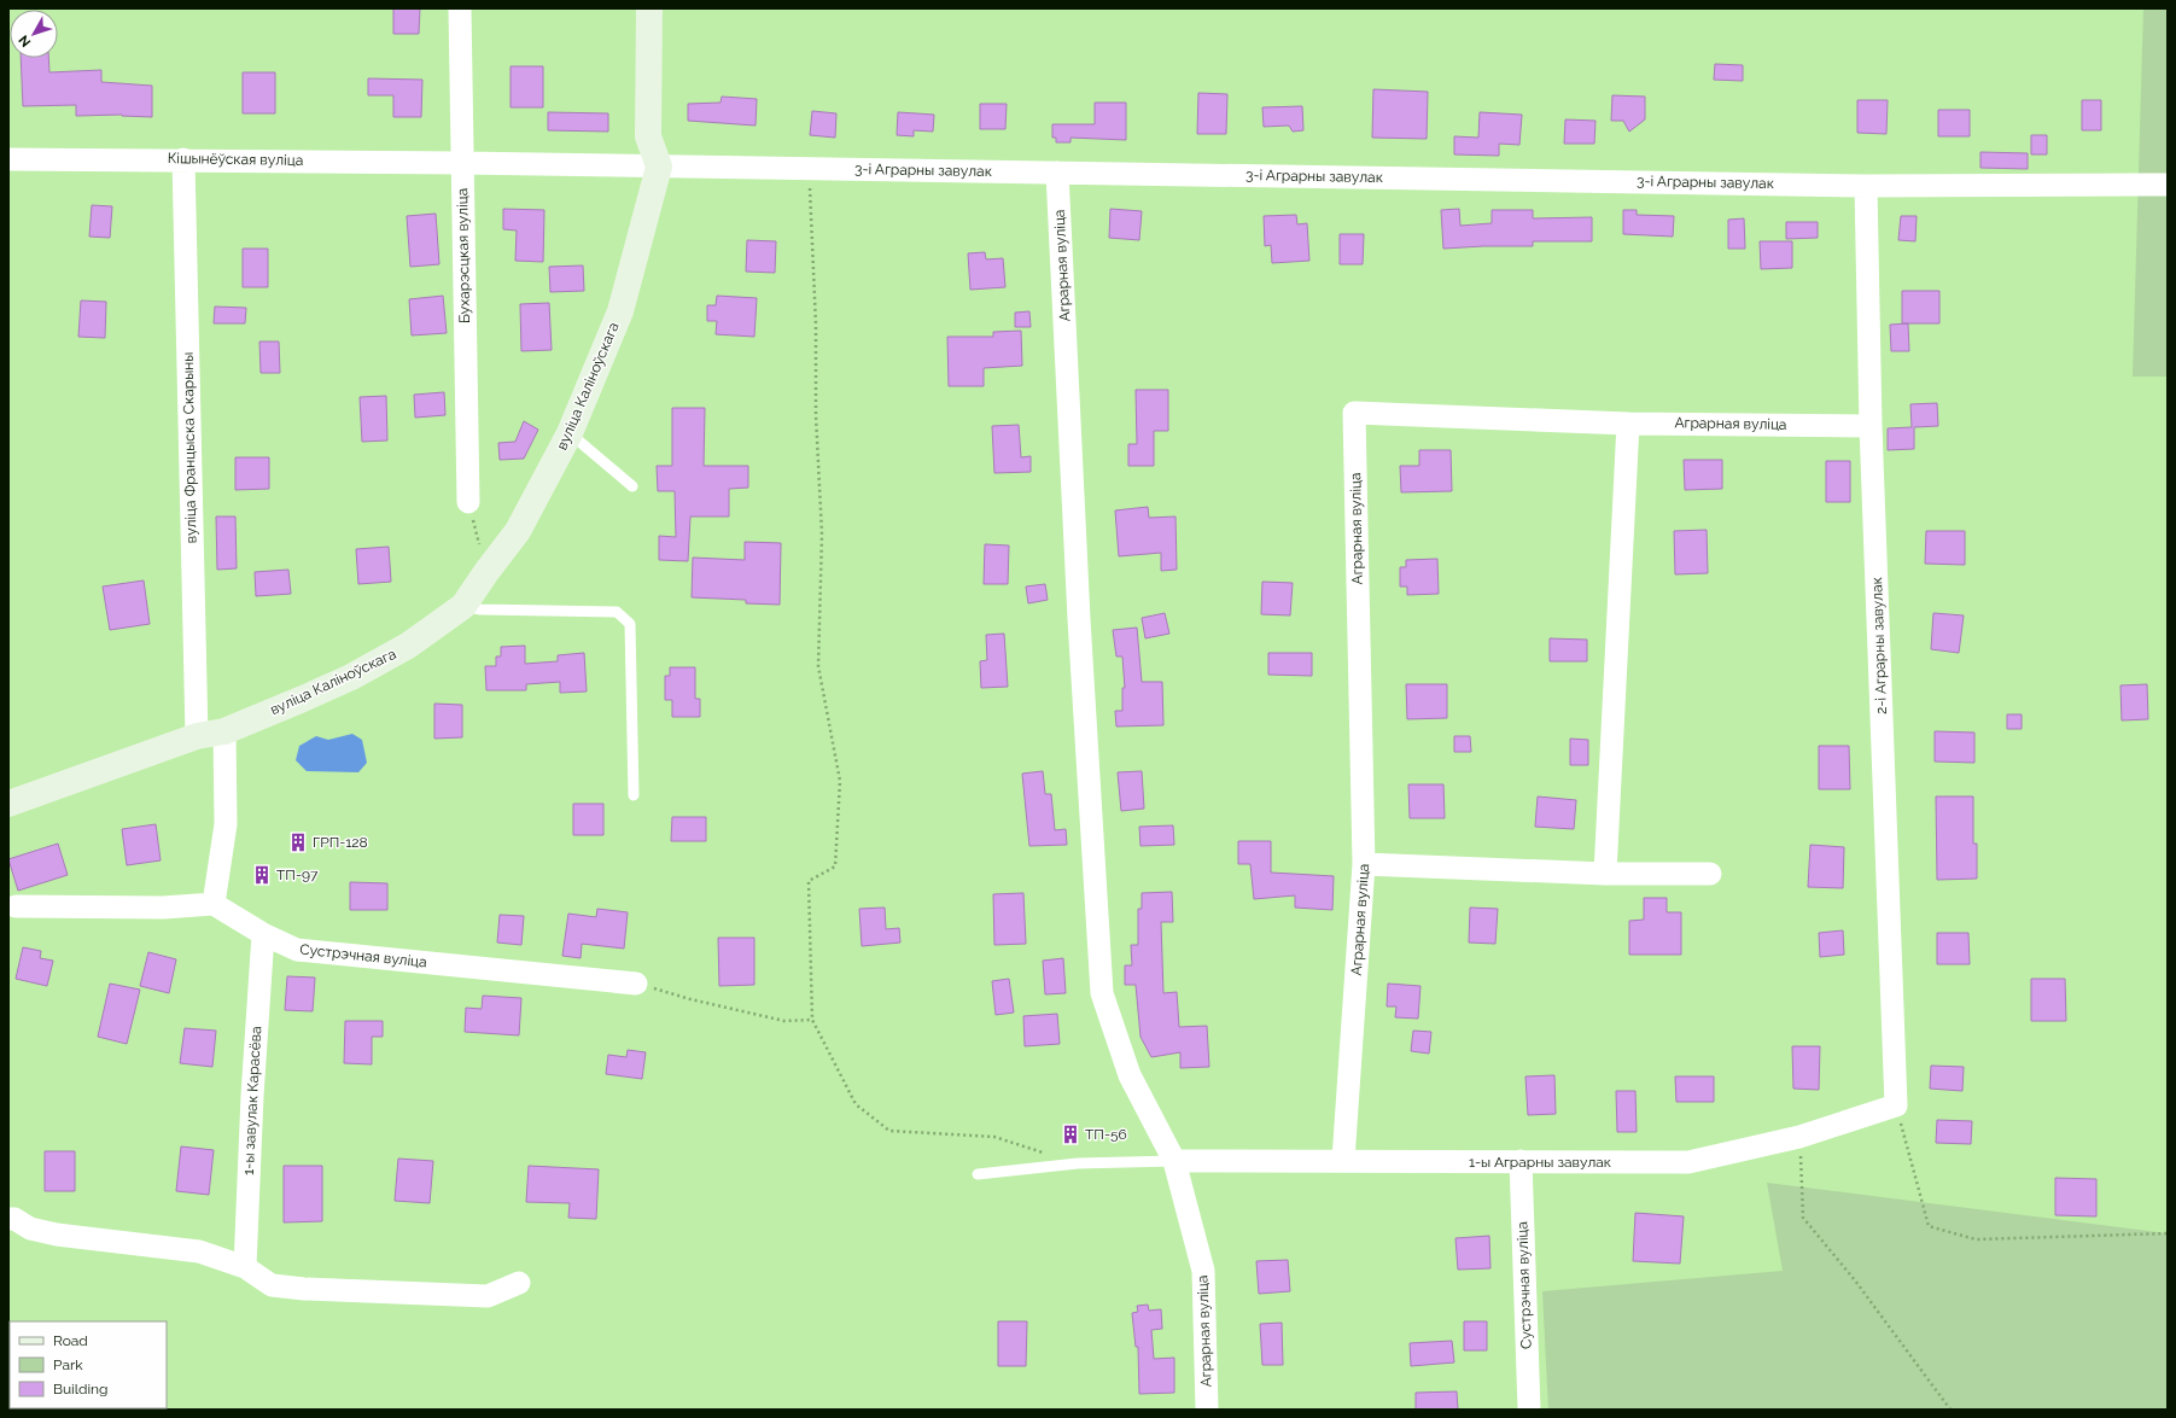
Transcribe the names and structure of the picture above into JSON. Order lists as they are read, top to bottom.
{
  "streets": {
    "main road": ["вуліца Каліноўскага"],
    "street": [
      "Кішынёўская вуліца",
      "3-і Аграрны завулак",
      "Бухарэсцкая вуліца",
      "Аграрная вуліца",
      "вуліца Францыска Скарыны",
      "2-і Аграрны завулак",
      "Сустрэчная вуліца",
      "1-ы завулак Карасёва",
      "1-ы Аграрны завулак"
    ]
  },
  "crossings": [
    ["Кішынёўская вуліца", "3-і Аграрны завулак"],
    ["Кішынёўская вуліца", "Бухарэсцкая вуліца"],
    ["Кішынёўская вуліца", "вуліца Францыска Скарыны"],
    ["3-і Аграрны завулак", "Бухарэсцкая вуліца"],
    ["3-і Аграрны завулак", "Аграрная вуліца"],
    ["3-і Аграрны завулак", "вуліца Каліноўскага"],
    ["3-і Аграрны завулак", "2-і Аграрны завулак"],
    ["Аграрная вуліца", "2-і Аграрны завулак"],
    ["Аграрная вуліца", "1-ы Аграрны завулак"],
    ["вуліца Каліноўскага", "вуліца Францыска Скарыны"],
    ["2-і Аграрны завулак", "1-ы Аграрны завулак"],
    ["Сустрэчная вуліца", "1-ы завулак Карасёва"],
    ["Сустрэчная вуліца", "1-ы Аграрны завулак"]
  ],
  "places": {
    "building": ["ГРП-128", "ТП-97", "ТП-56"]
  },
  "legend": ["Road", "Park", "Building"],
  "north": "bottom left"
}
